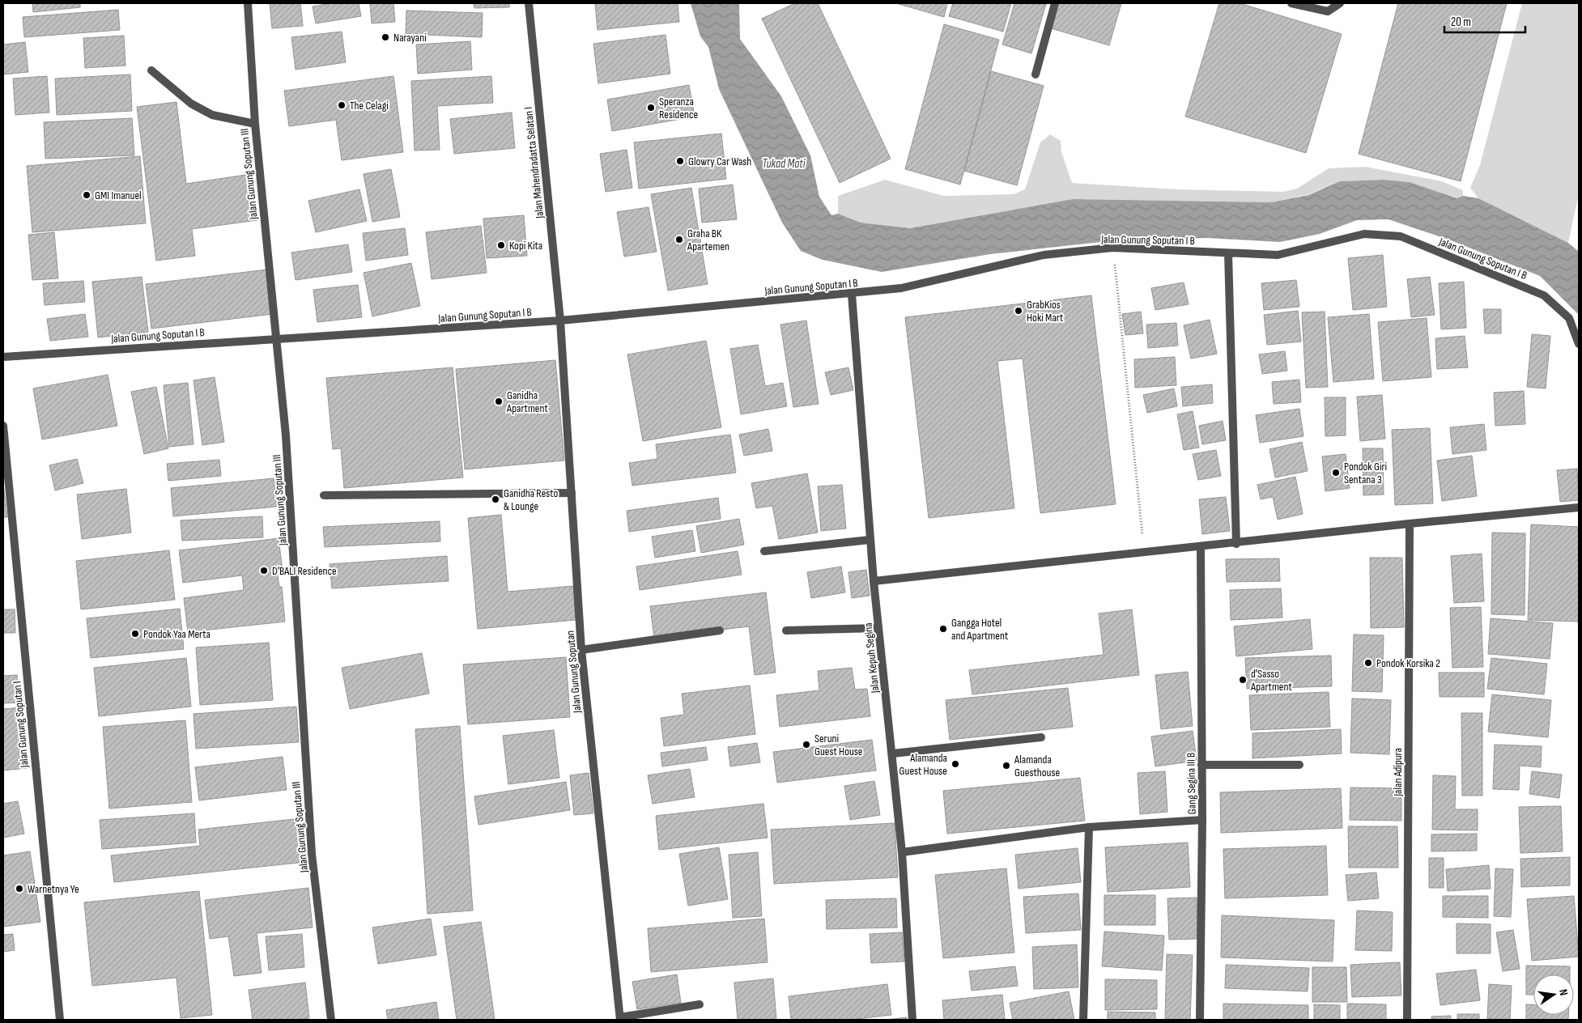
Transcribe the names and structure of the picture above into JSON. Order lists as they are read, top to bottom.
{
  "streets": {
    "street": [
      "Jalan Mahendradatta Selatan I",
      "Jalan Gunung Soputan III",
      "Jalan Gunung Soputan I B",
      "Jalan Kepuh Segina",
      "Jalan Gunung Soputan",
      "Jalan Gunung Soputan I",
      "Jalan Adipura",
      "Gang Segina III B"
    ]
  },
  "crossings": [
    ["Jalan Mahendradatta Selatan I", "Jalan Gunung Soputan I B"],
    ["Jalan Mahendradatta Selatan I", "Jalan Gunung Soputan"],
    ["Jalan Gunung Soputan III", "Jalan Gunung Soputan I B"],
    ["Jalan Gunung Soputan I B", "Jalan Kepuh Segina"],
    ["Jalan Gunung Soputan I B", "Jalan Gunung Soputan"]
  ],
  "water": ["Tukad Mati"],
  "places": [
    "Narayani",
    "The Celagi",
    "Speranza Residence",
    "Glowry Car Wash",
    "GMI Imanuel",
    "Graha BK Apartemen",
    "Kopi Kita",
    "GrabKios Hoki Mart",
    "Ganidha Apartment",
    "Pondok Giri Sentana 3",
    "Ganidha Resto & Lounge",
    "D'BALI Residence",
    "Gangga Hotel and Apartment",
    "Pondok Yaa Merta",
    "Pondok Korsika 2",
    "d'Sasso Apartment",
    "Seruni Guest House",
    "Alamanda Guest House",
    "Alamanda Guesthouse",
    "Warnetnya Ye"
  ],
  "scale_bar": "20 m",
  "north": "right"
}
